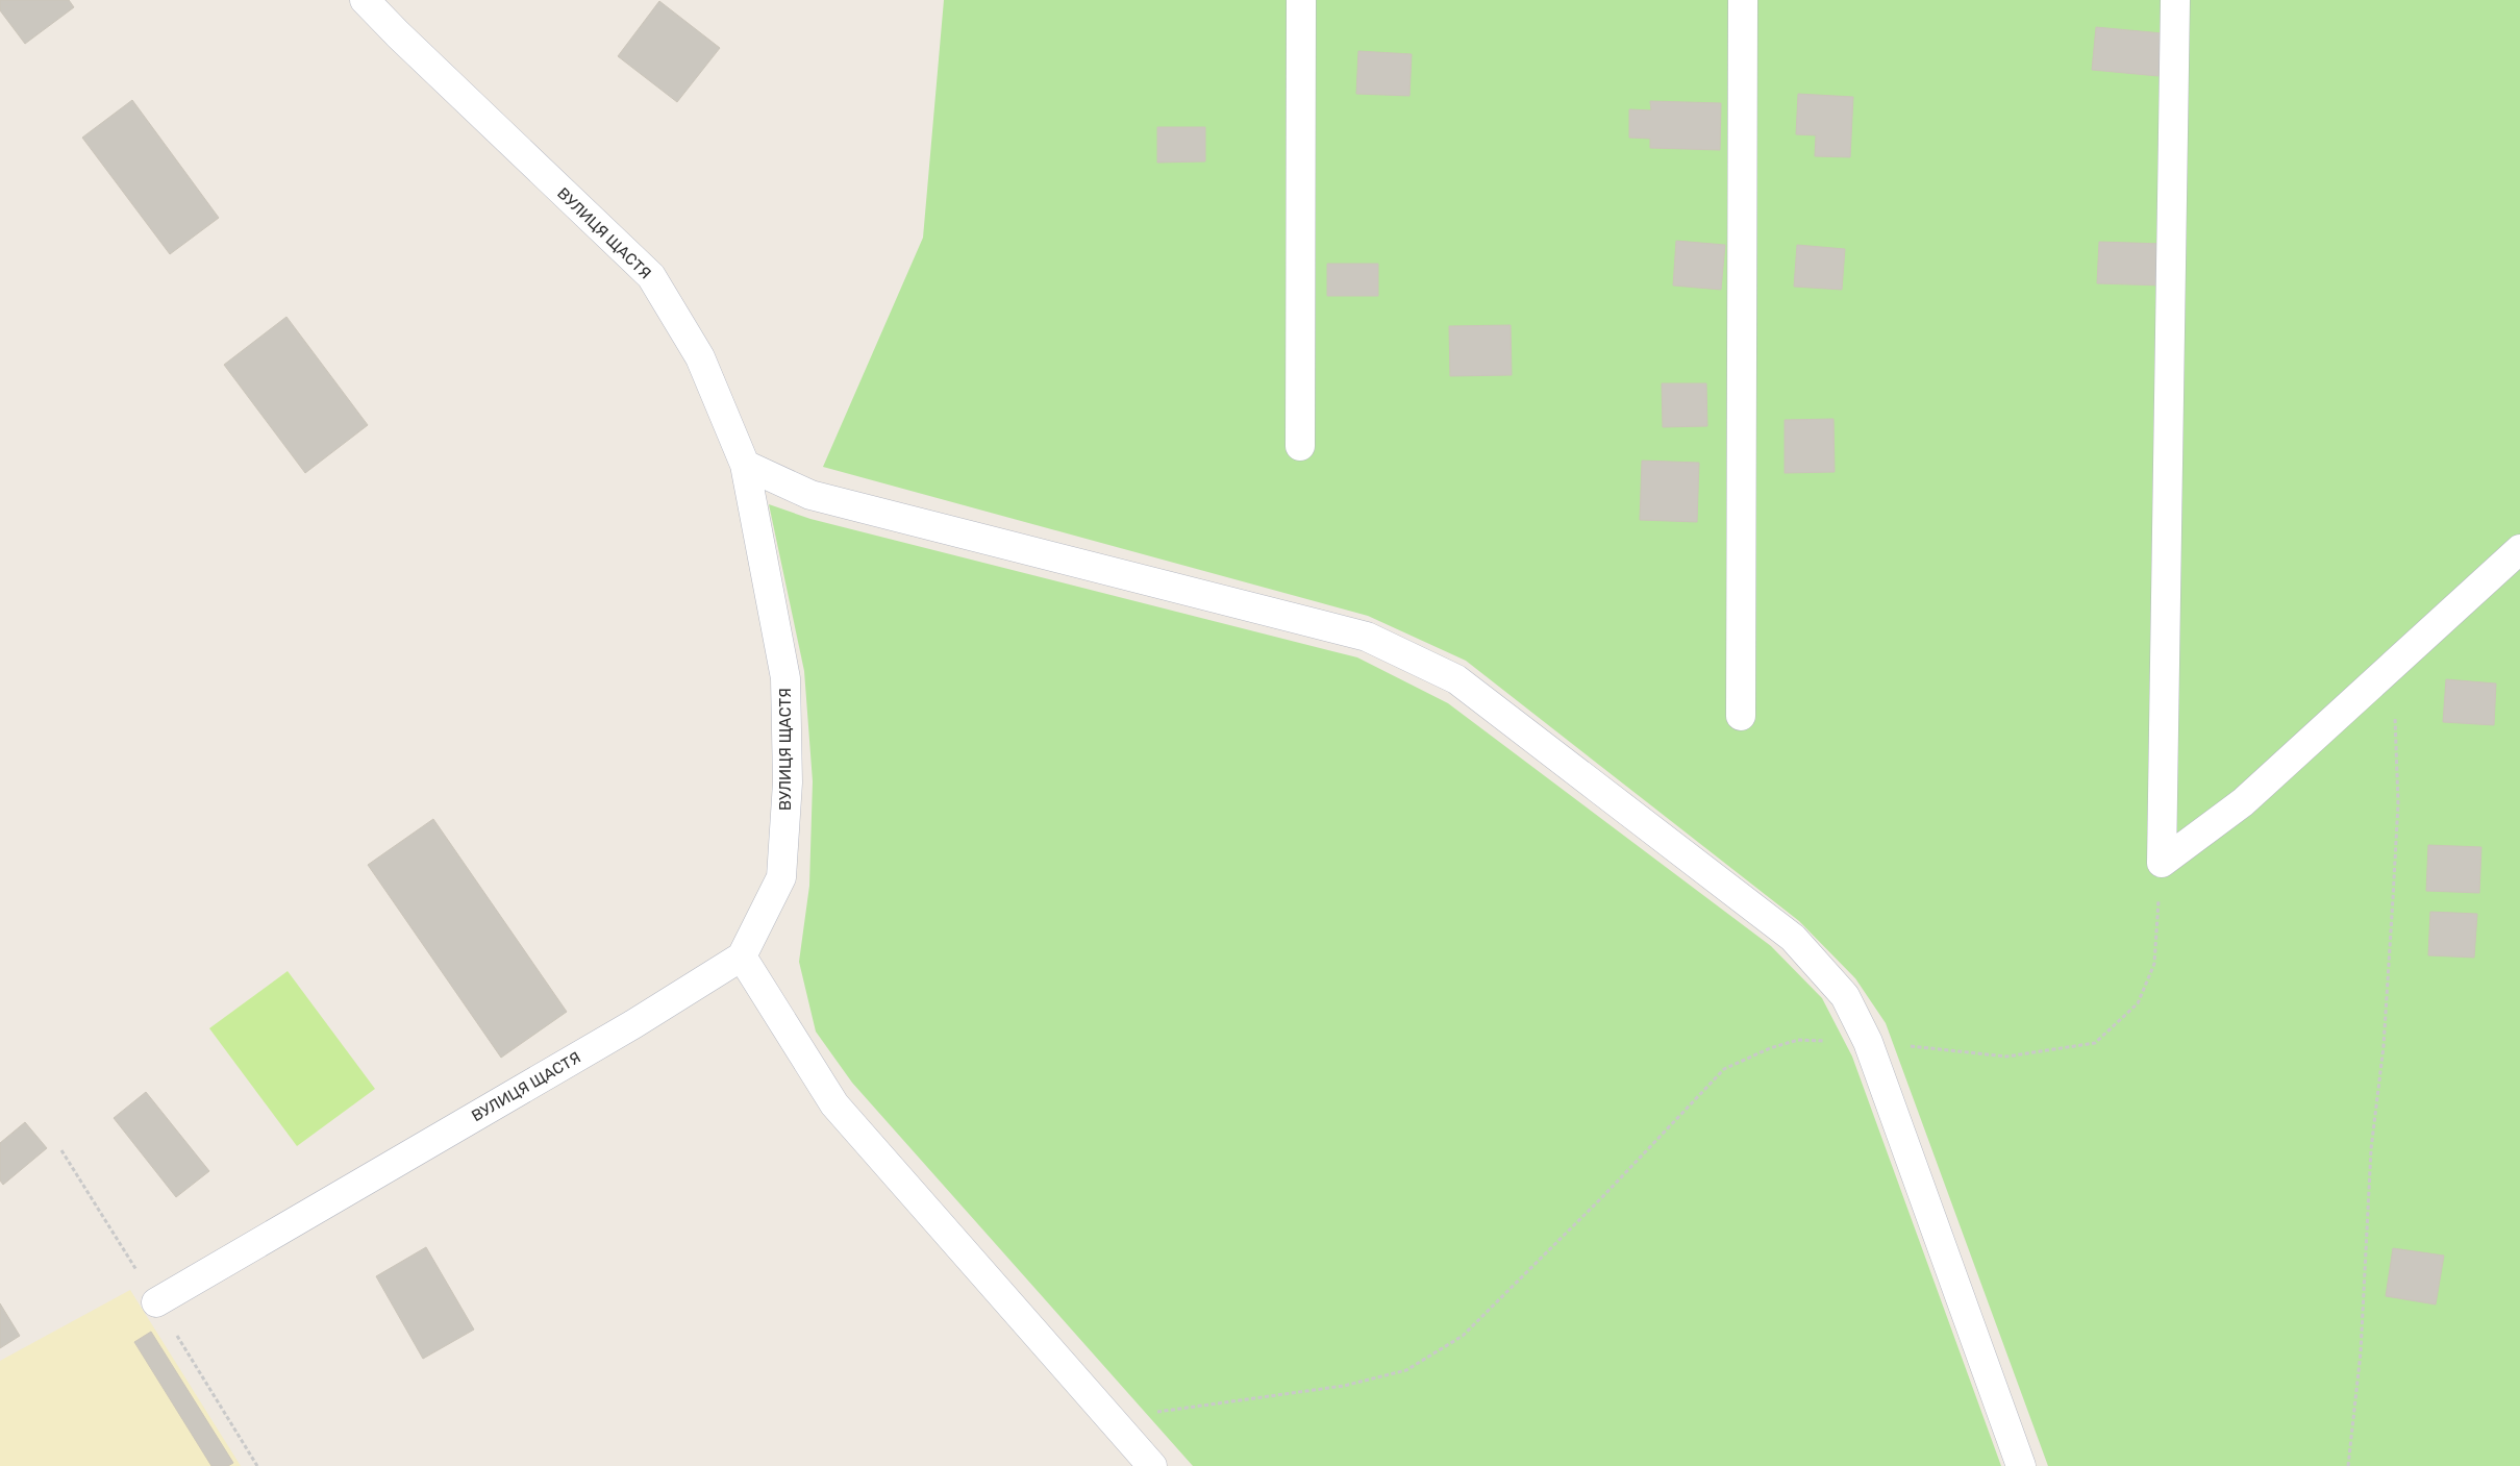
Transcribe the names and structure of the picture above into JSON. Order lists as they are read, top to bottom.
{
  "streets": {
    "street": ["ВУЛИЦЯ ЩАСТЯ"]
  }
}
